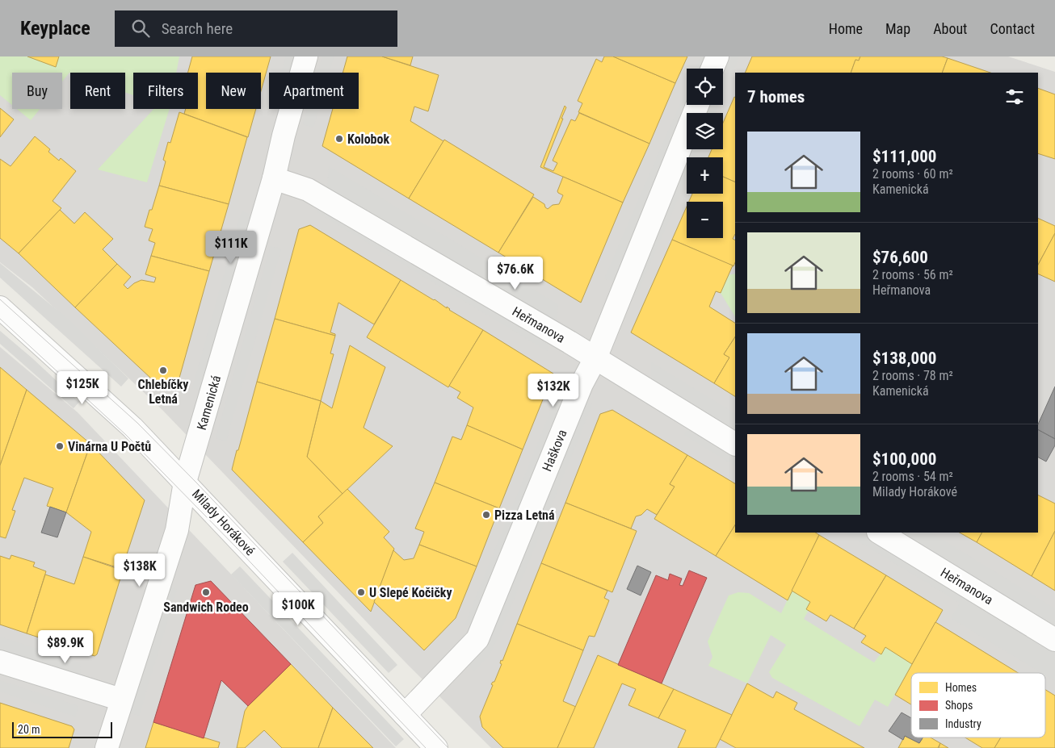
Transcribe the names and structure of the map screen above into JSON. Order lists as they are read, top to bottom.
{
  "streets": {
    "street": [
      "Heřmanova",
      "Kamenická",
      "Haškova",
      "Milady Horákové"
    ]
  },
  "crossings": [
    ["Heřmanova", "Kamenická"],
    ["Heřmanova", "Haškova"],
    ["Kamenická", "Milady Horákové"],
    ["Haškova", "Milady Horákové"]
  ],
  "places": [
    "Kolobok",
    "Chlebíčky Letná",
    "Vinárna U Počtů",
    "Pizza Letná",
    "Sandwich Rodeo",
    "U Slepé Kočičky"
  ],
  "legend": ["Homes", "Shops", "Industry"],
  "scale_bar": "20 m",
  "page": {
    "header": "Keyplace",
    "search": "Search here",
    "nav": [
      "Home",
      "Map",
      "About",
      "Contact"
    ],
    "map_buttons": ["+", "−"],
    "chip": [
      "Buy",
      "Rent",
      "Filters",
      "New",
      "Apartment"
    ],
    "heading": "7 homes",
    "list": [
      {
        "name": "$111,000",
        "note": "2 rooms · 60 m² · Kamenická"
      },
      {
        "name": "$76,600",
        "note": "2 rooms · 56 m² · Heřmanova"
      },
      {
        "name": "$138,000",
        "note": "2 rooms · 78 m² · Kamenická"
      },
      {
        "name": "$100,000",
        "note": "2 rooms · 54 m² · Milady Horákové"
      }
    ],
    "price": [
      "$111K",
      "$76.6K",
      "$125K",
      "$132K",
      "$138K",
      "$100K",
      "$89.9K"
    ],
    "scale": "20 m"
  }
}
